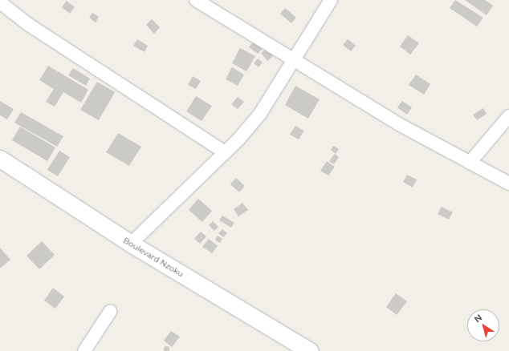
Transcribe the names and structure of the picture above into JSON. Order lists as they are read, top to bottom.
{
  "streets": {
    "street": ["Boulevard Nzoku"]
  },
  "north": "top left"
}
